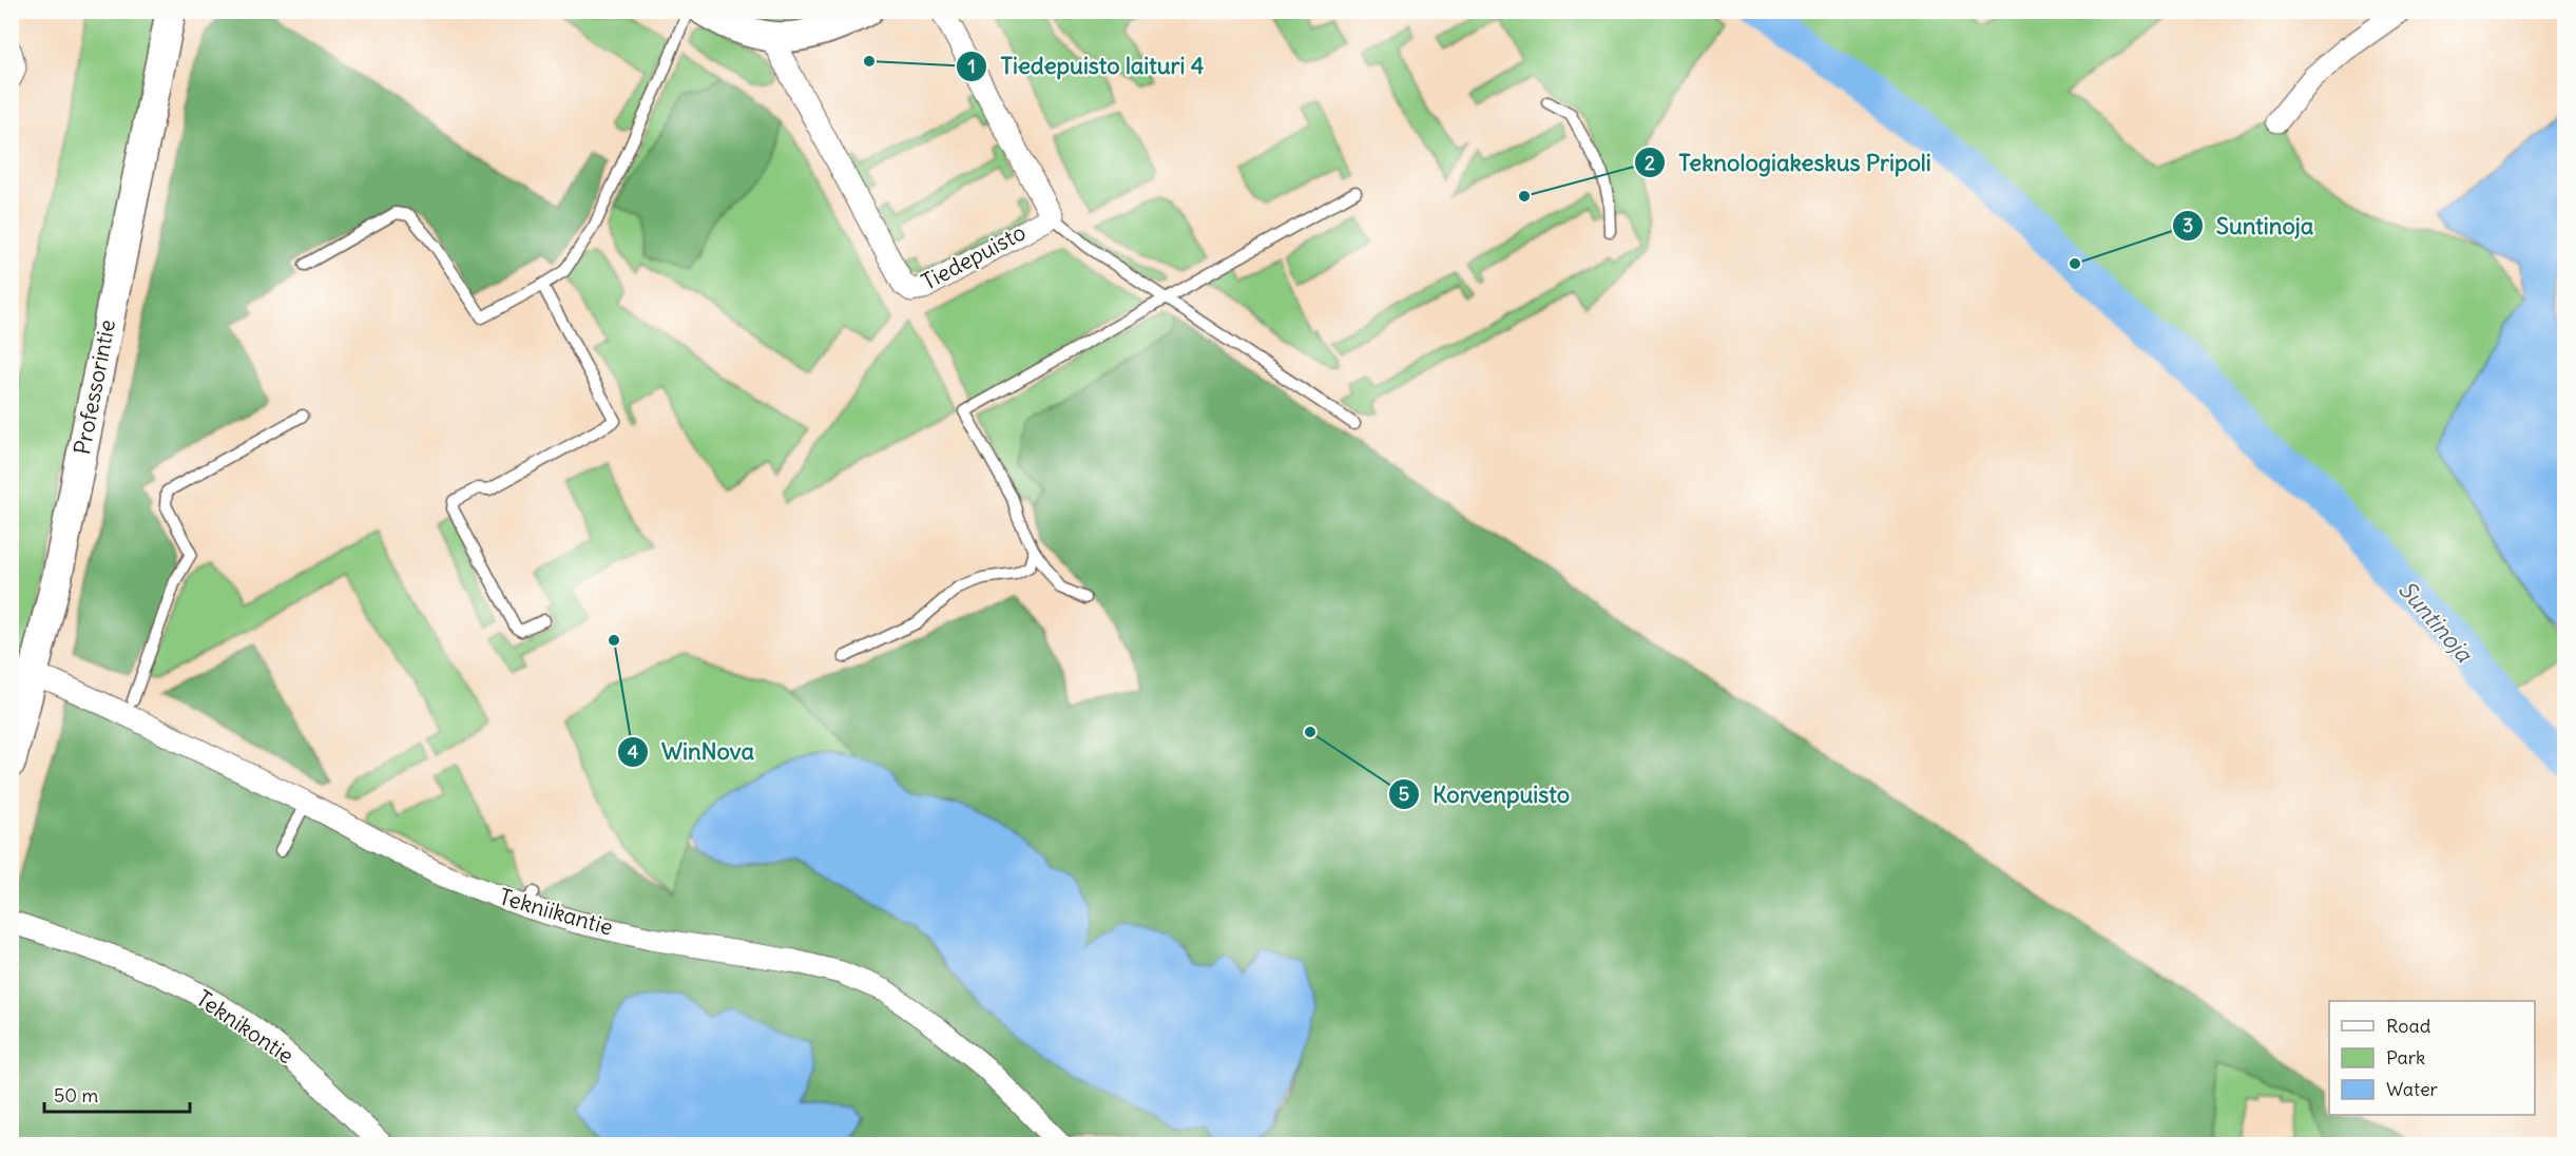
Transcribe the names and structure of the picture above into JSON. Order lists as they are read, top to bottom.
{
  "streets": {
    "main road": ["Professorintie"],
    "street": ["Tiedepuisto", "Tekniikantie", "Teknikontie"]
  },
  "crossings": [
    ["Professorintie", "Tekniikantie"]
  ],
  "water": ["Suntinoja"],
  "places": [
    "Tiedepuisto laituri 4",
    "Teknologiakeskus Pripoli",
    "Suntinoja",
    "WinNova",
    "Korvenpuisto"
  ],
  "legend": ["Road", "Park", "Water"],
  "scale_bar": "50 m"
}
